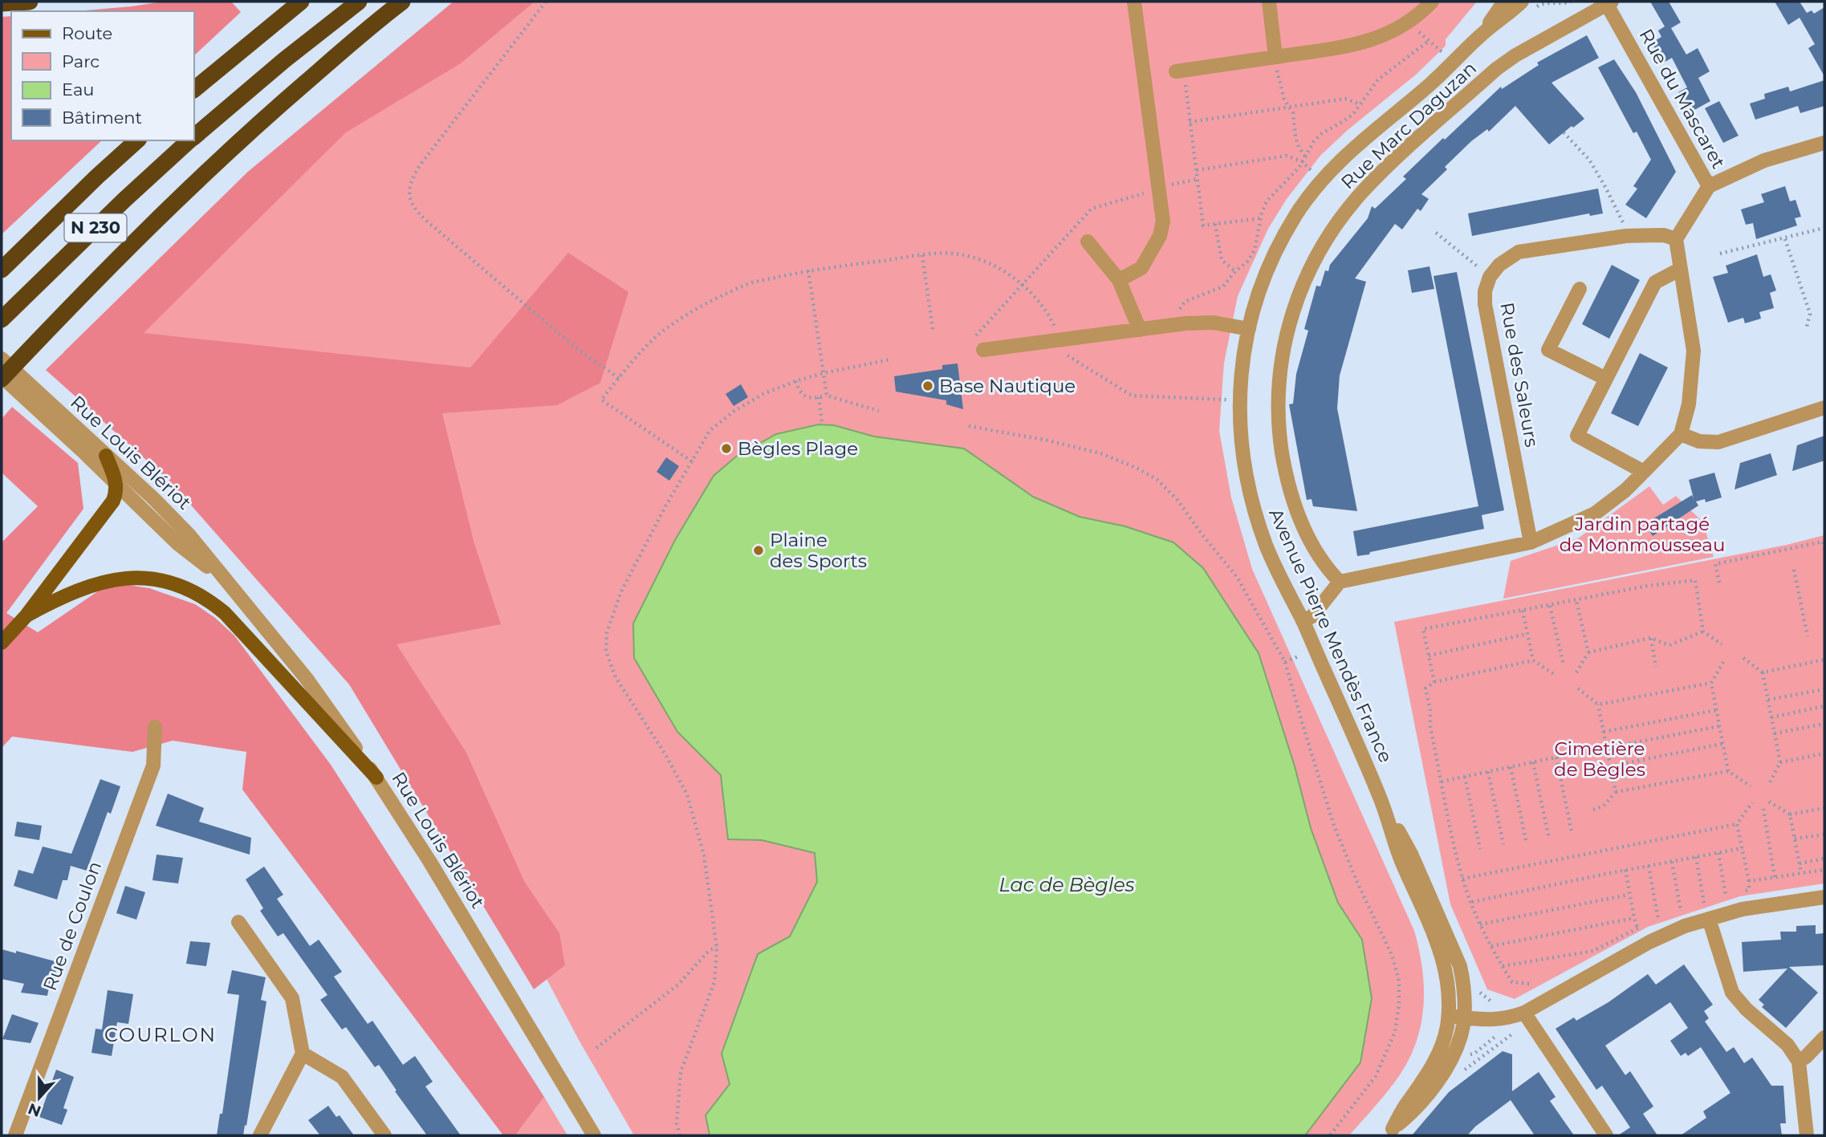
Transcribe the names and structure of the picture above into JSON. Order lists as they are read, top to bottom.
{
  "streets": {
    "highway": ["N 230"],
    "street": [
      "Rue du Mascaret",
      "Rue Marc Daguzan",
      "Rue des Saleurs",
      "Rue Louis Blériot",
      "Avenue Pierre Mendès France",
      "Rue de Coulon"
    ]
  },
  "crossings": [
    ["Rue du Mascaret", "Rue Marc Daguzan"]
  ],
  "districts": ["COURLON"],
  "water": ["Lac de Bègles"],
  "parks": ["Jardin partagé de Monmousseau", "Cimetière de Bègles"],
  "places": ["Base Nautique", "Bègles Plage", "Plaine des Sports"],
  "legend": [
    "Route",
    "Parc",
    "Eau",
    "Bâtiment"
  ],
  "north": "bottom"
}
